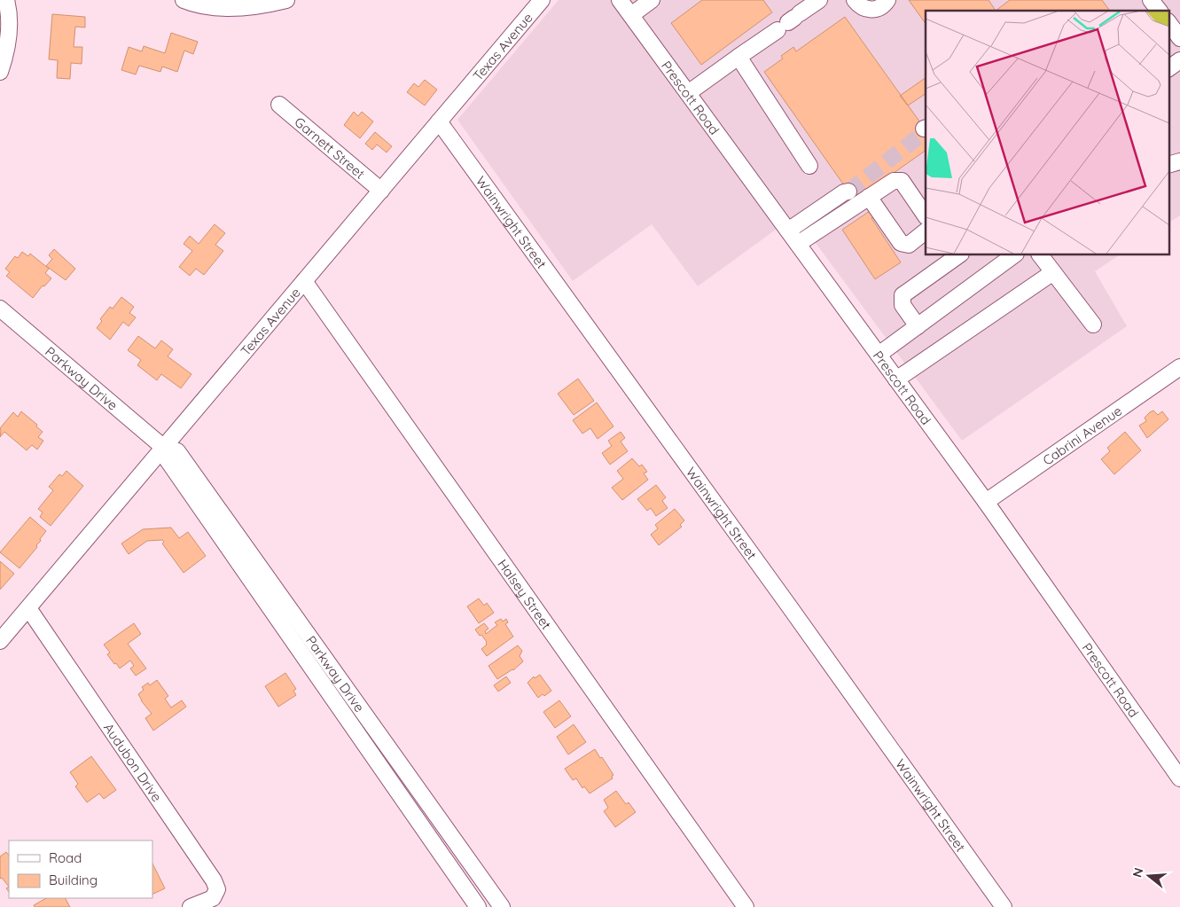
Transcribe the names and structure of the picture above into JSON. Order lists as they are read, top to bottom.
{
  "streets": {
    "street": [
      "Texas Avenue",
      "Prescott Road",
      "Garnett Street",
      "Wainwright Street",
      "Parkway Drive",
      "Cabrini Avenue",
      "Halsey Street",
      "Audubon Drive"
    ]
  },
  "crossings": [
    ["Texas Avenue", "Garnett Street"],
    ["Texas Avenue", "Wainwright Street"],
    ["Texas Avenue", "Parkway Drive"],
    ["Texas Avenue", "Halsey Street"],
    ["Texas Avenue", "Audubon Drive"],
    ["Prescott Road", "Cabrini Avenue"]
  ],
  "legend": ["Road", "Building"],
  "north": "left"
}
